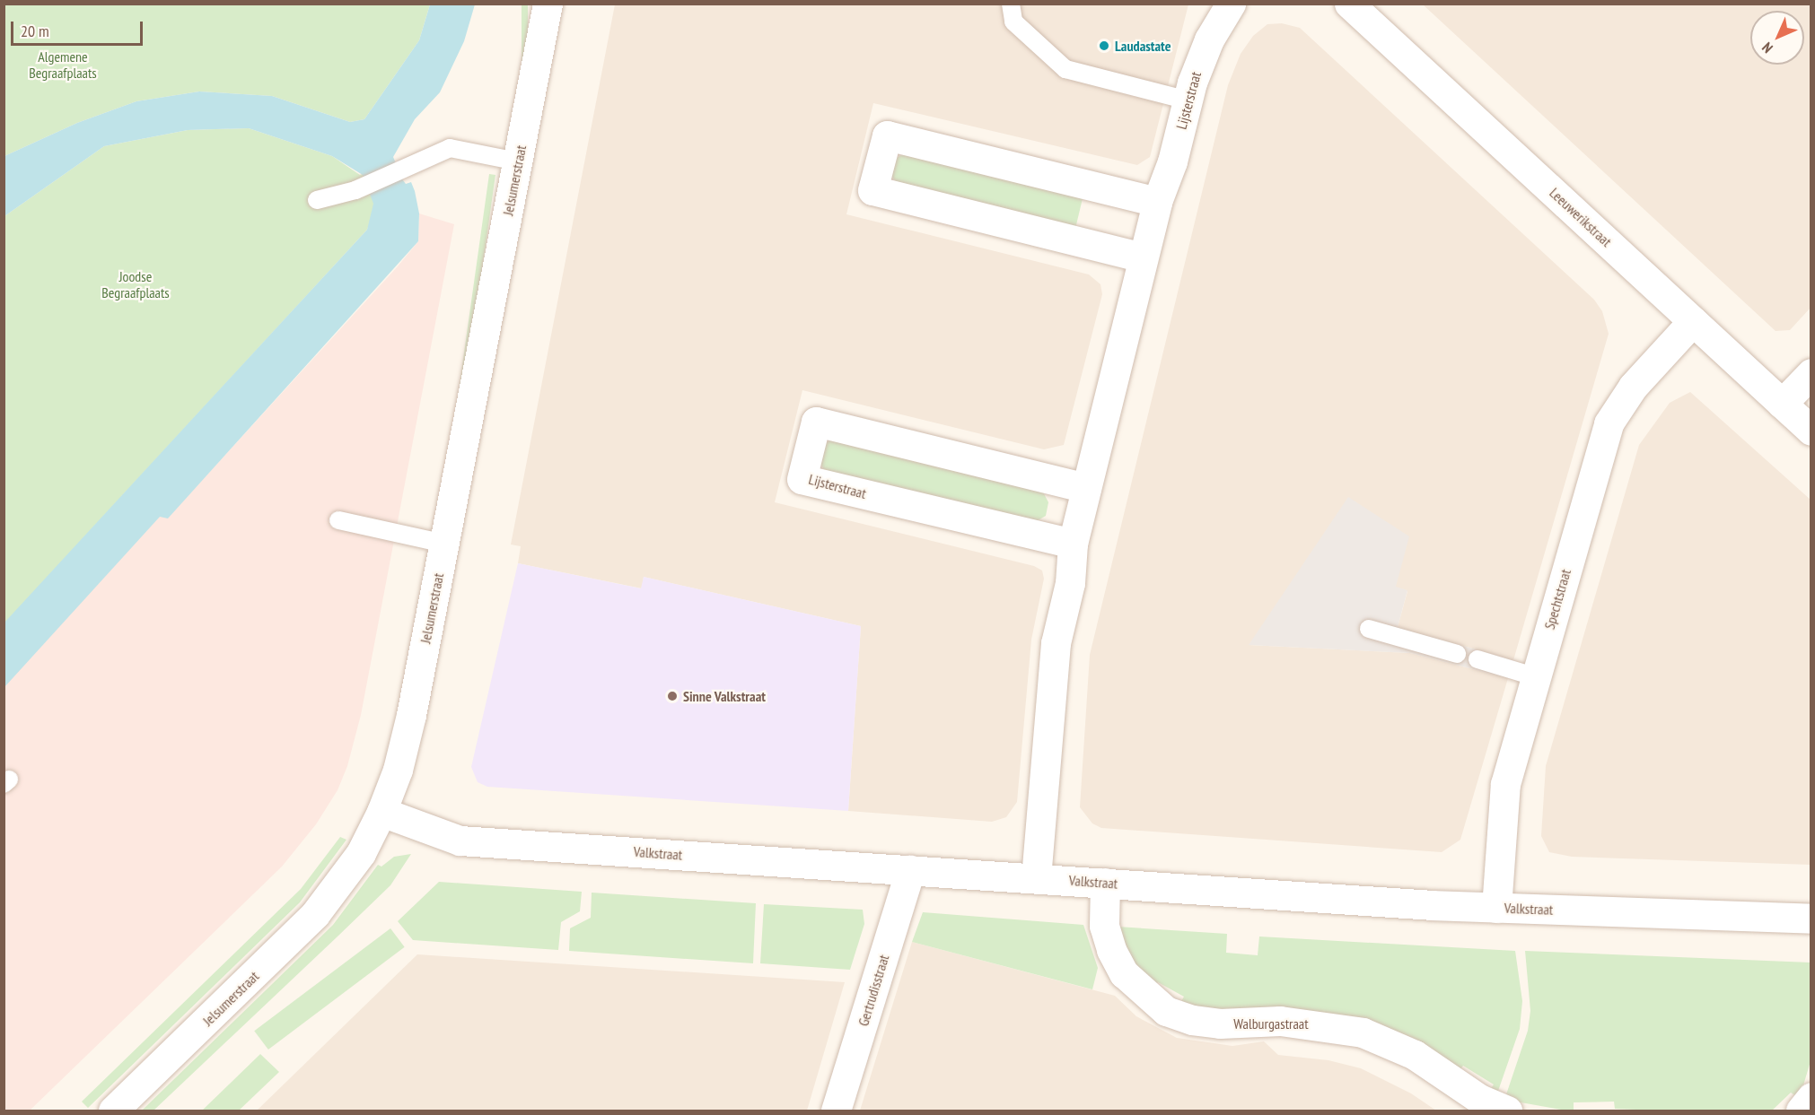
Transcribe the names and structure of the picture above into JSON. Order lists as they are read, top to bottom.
{
  "streets": {
    "street": [
      "Lijsterstraat",
      "Jelsumerstraat",
      "Leeuwerikstraat",
      "Spechtstraat",
      "Valkstraat",
      "Gertrudisstraat",
      "Walburgastraat"
    ]
  },
  "crossings": [
    ["Lijsterstraat", "Valkstraat"],
    ["Jelsumerstraat", "Valkstraat"],
    ["Leeuwerikstraat", "Spechtstraat"],
    ["Spechtstraat", "Valkstraat"],
    ["Valkstraat", "Gertrudisstraat"],
    ["Valkstraat", "Walburgastraat"]
  ],
  "parks": ["Algemene Begraafplaats", "Joodse Begraafplaats"],
  "places": ["Laudastate", "Sinne Valkstraat"],
  "scale_bar": "20 m",
  "north": "bottom left"
}
